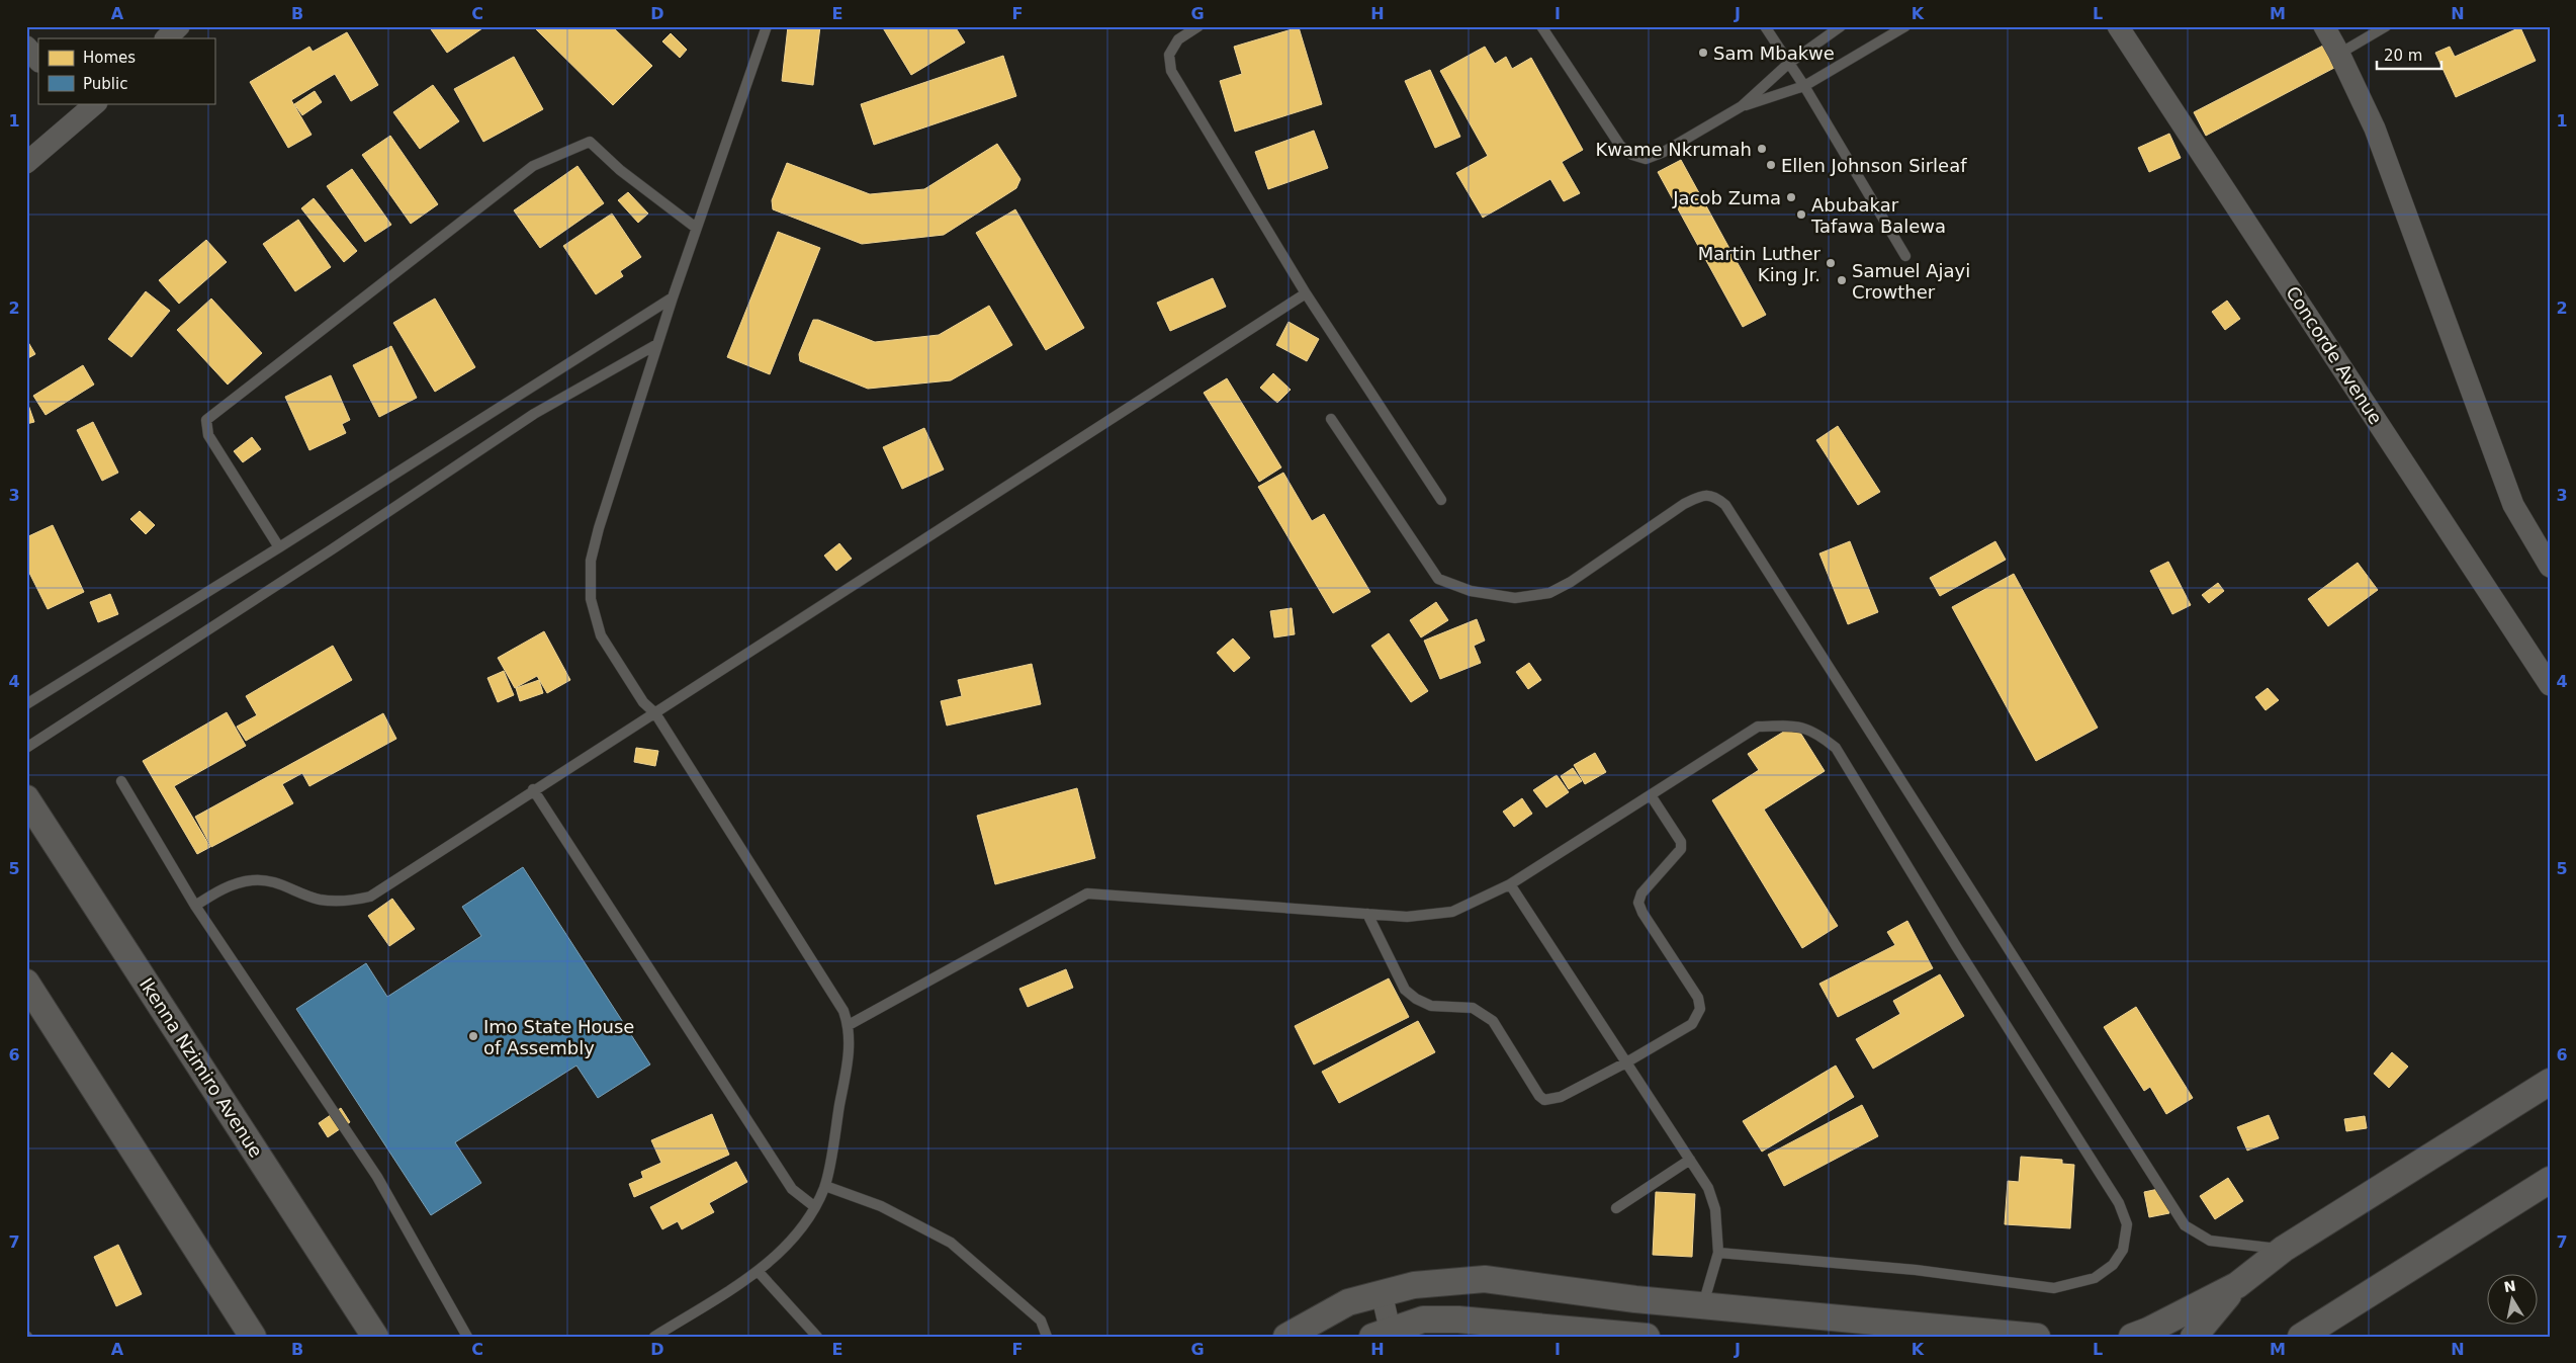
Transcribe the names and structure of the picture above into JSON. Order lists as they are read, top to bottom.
{
  "streets": {
    "street": ["Concorde Avenue", "Ikenna Nzimiro Avenue"]
  },
  "places": [
    "Sam Mbakwe",
    "Kwame Nkrumah",
    "Ellen Johnson Sirleaf",
    "Jacob Zuma",
    "Abubakar Tafawa Balewa",
    "Martin Luther King Jr.",
    "Samuel Ajayi Crowther",
    "Imo State House of Assembly"
  ],
  "legend": ["Homes", "Public"],
  "scale_bar": "20 m",
  "north": "top",
  "grid": {
    "columns": [
      "A",
      "B",
      "C",
      "D",
      "E",
      "F",
      "G",
      "H",
      "I",
      "J",
      "K",
      "L",
      "M",
      "N"
    ],
    "rows": [
      "1",
      "2",
      "3",
      "4",
      "5",
      "6",
      "7"
    ]
  }
}
